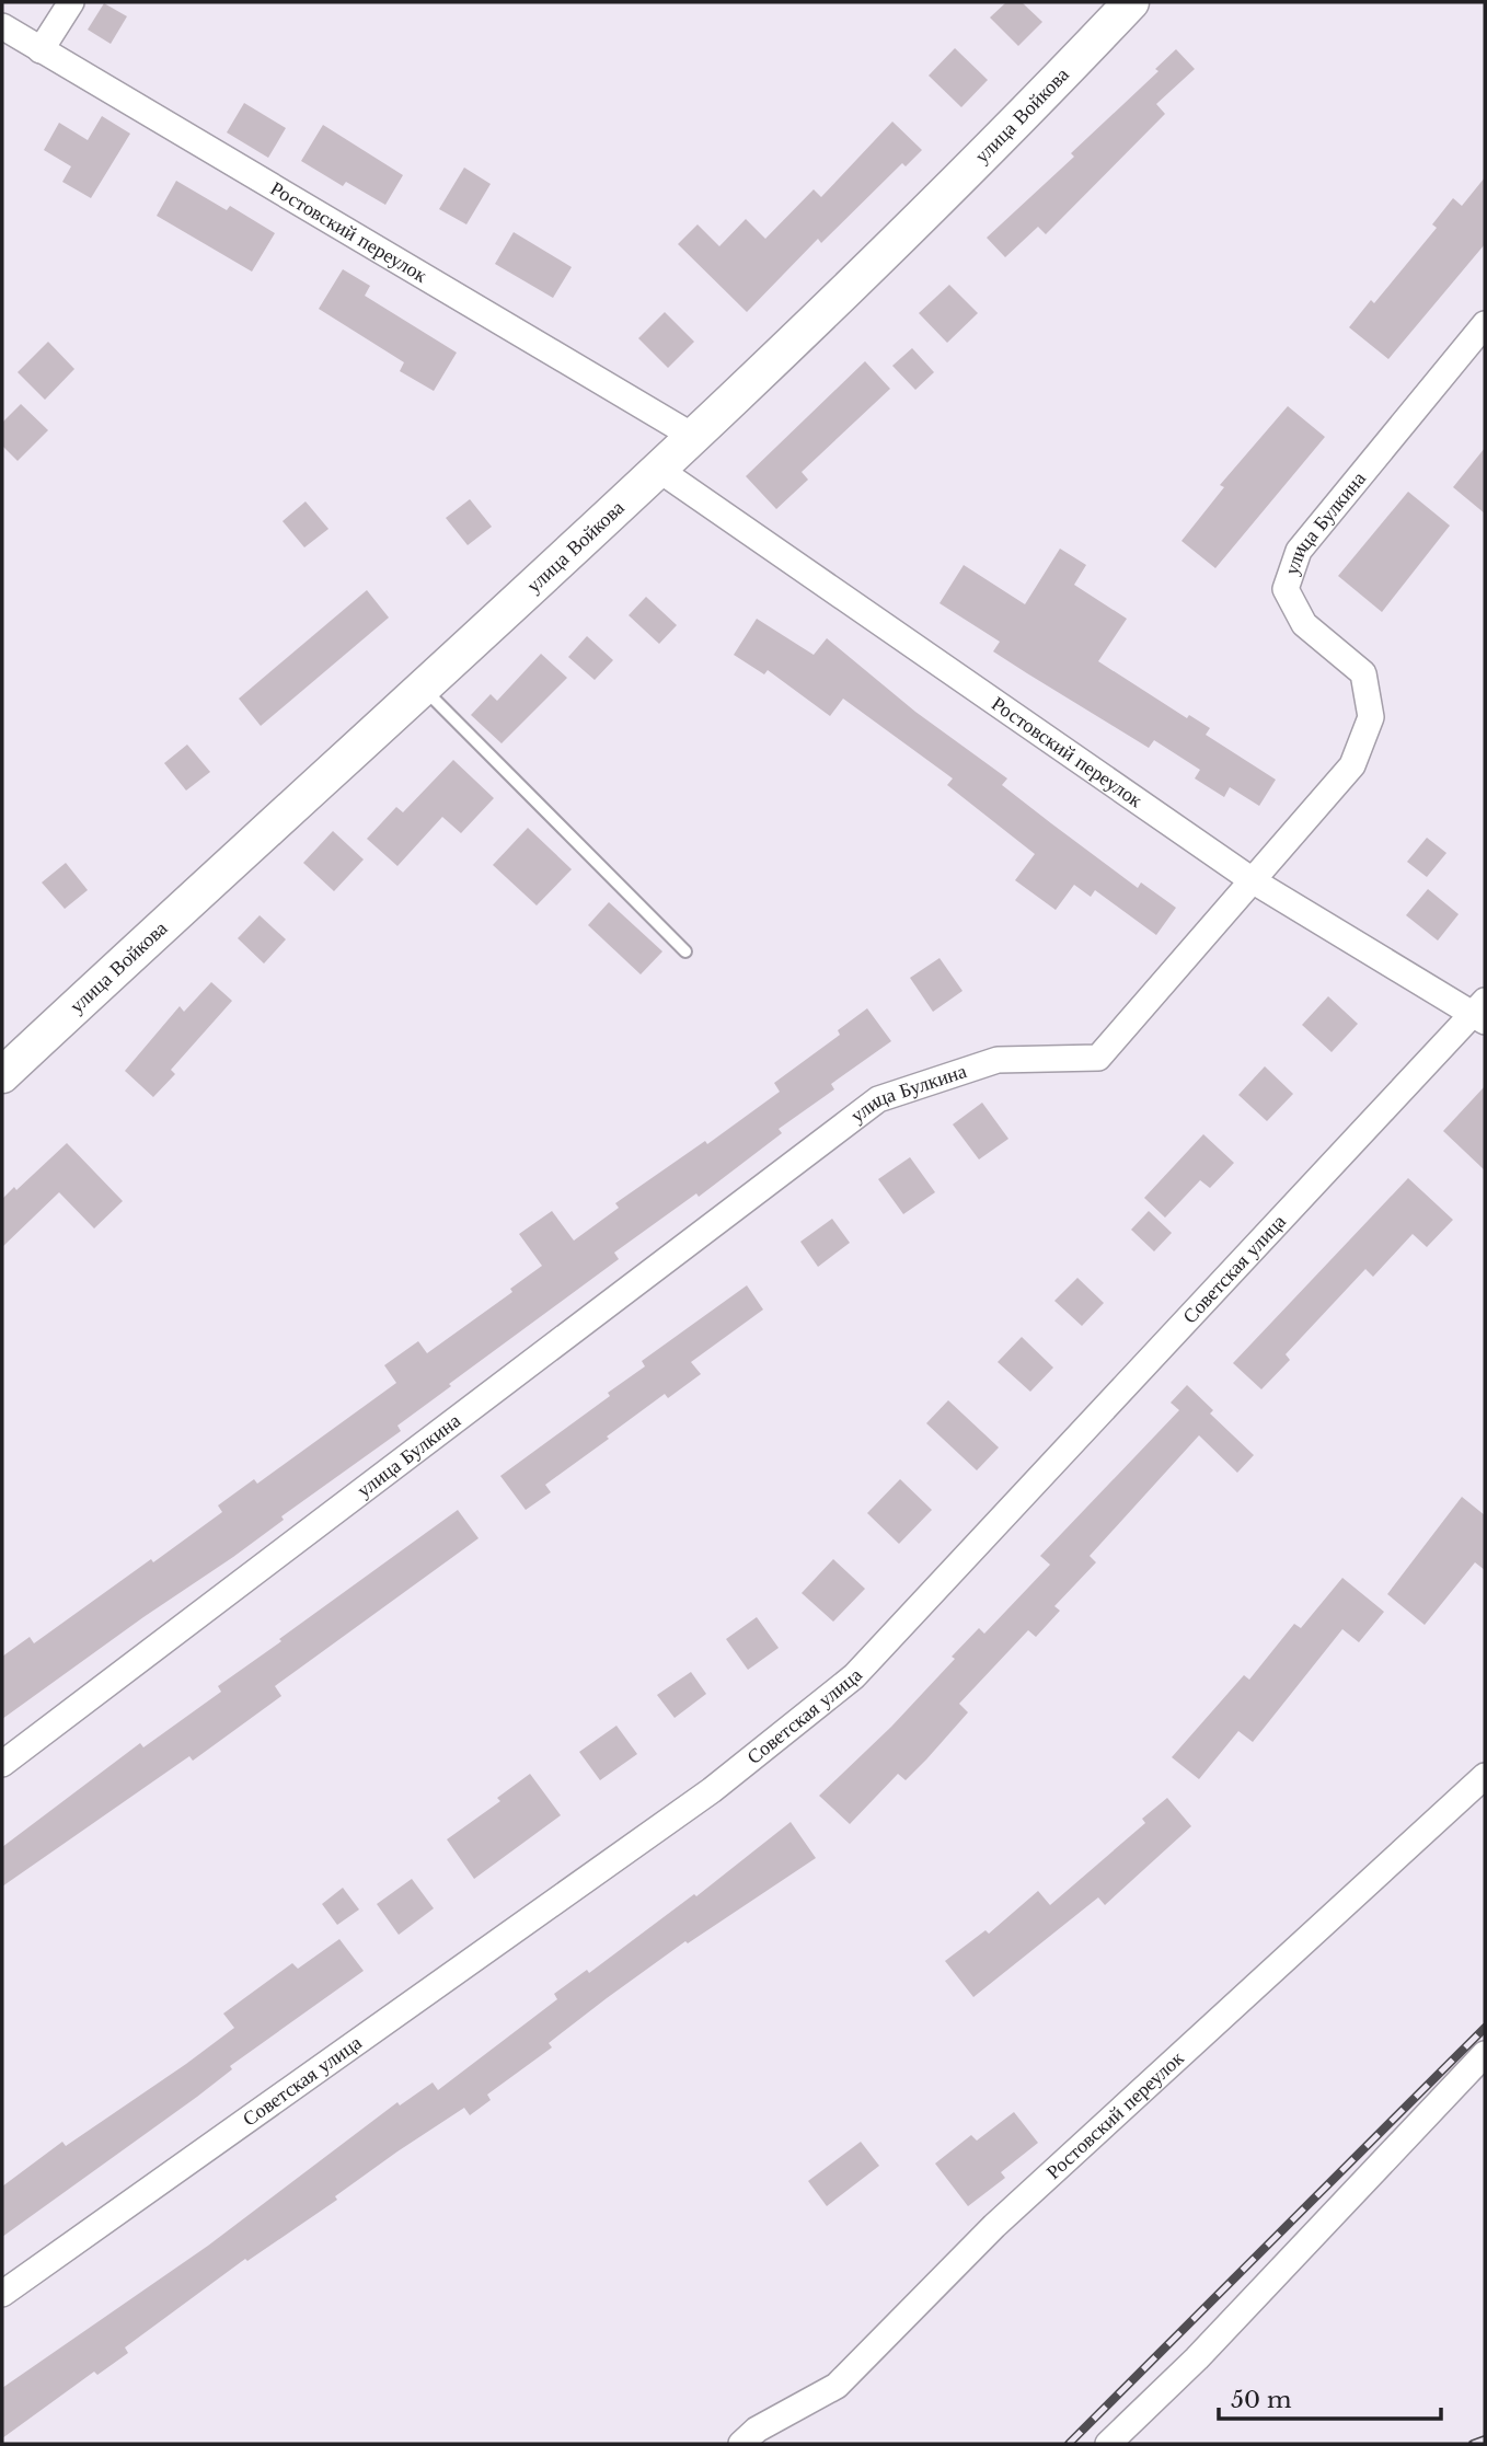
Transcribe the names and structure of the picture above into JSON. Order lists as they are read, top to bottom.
{
  "streets": {
    "main road": ["улица Войкова"],
    "street": ["Ростовский переулок", "улица Булкина", "Советская улица"]
  },
  "crossings": [
    ["улица Войкова", "Ростовский переулок"],
    ["Ростовский переулок", "улица Булкина"],
    ["Ростовский переулок", "Советская улица"]
  ],
  "scale_bar": "50 m"
}
